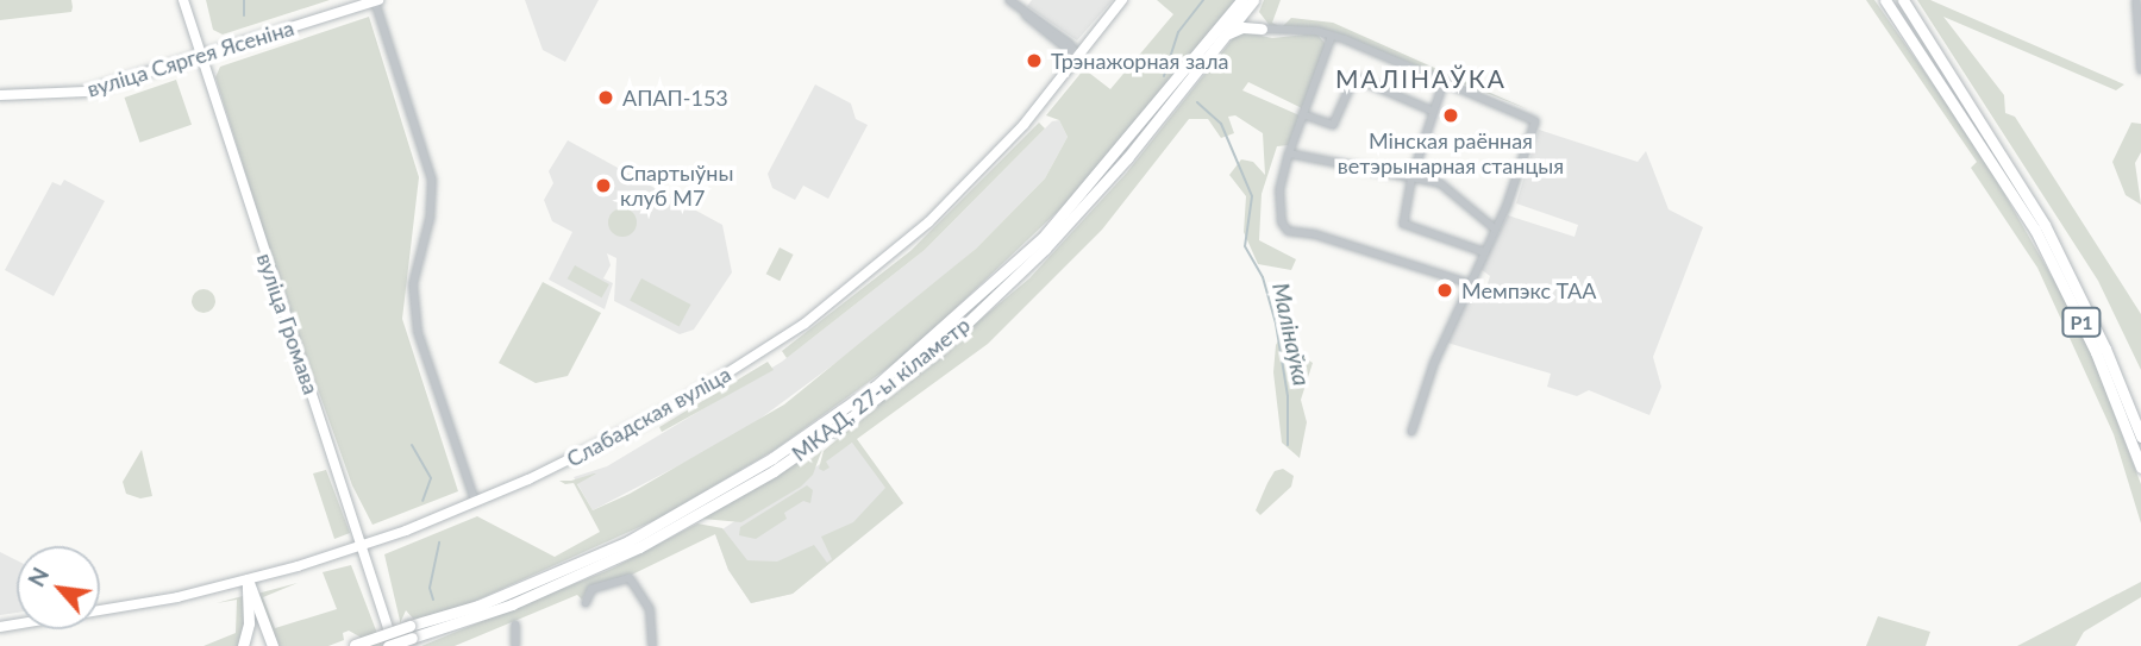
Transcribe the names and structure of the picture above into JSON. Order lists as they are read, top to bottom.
{
  "streets": {
    "highway": ["Р1", "МКАД, 27-ы кіламетр"],
    "main road": ["вуліца Сяргея Ясеніна", "вуліца Громава", "Слабадская вуліца"]
  },
  "crossings": [
    ["вуліца Сяргея Ясеніна", "вуліца Громава"],
    ["вуліца Громава", "Слабадская вуліца"]
  ],
  "districts": ["МАЛІНАЎКА"],
  "water": ["Малінаўка"],
  "places": [
    "Трэнажорная зала",
    "АПАП-153",
    "Мінская раённая ветэрынарная станцыя",
    "Спартыўны клуб М7",
    "Мемпэкс ТАА"
  ],
  "north": "top left"
}
